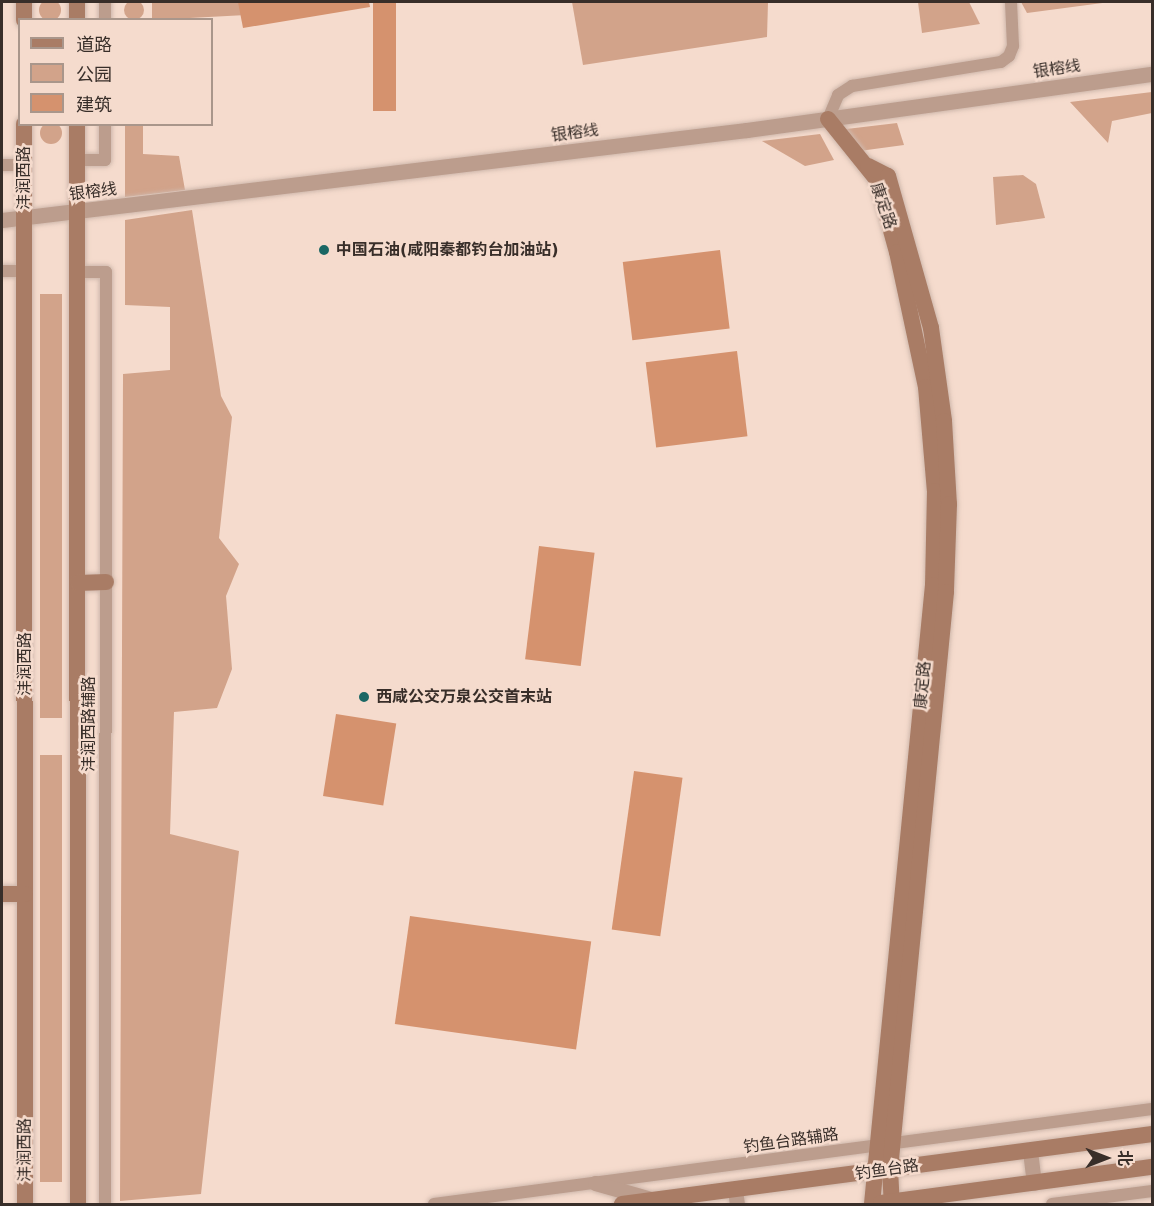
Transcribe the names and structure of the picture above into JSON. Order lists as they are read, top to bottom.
{
  "streets": {
    "main road": ["沣润西路", "康定路", "钓鱼台路"],
    "street": ["银榕线", "沣润西路辅路", "钓鱼台路辅路"]
  },
  "crossings": [
    ["银榕线", "沣润西路"],
    ["银榕线", "康定路"],
    ["康定路", "钓鱼台路辅路"],
    ["康定路", "钓鱼台路"]
  ],
  "places": ["中国石油(咸阳秦都钓台加油站)", "西咸公交万泉公交首末站"],
  "legend": ["道路", "公园", "建筑"],
  "north": "right"
}
